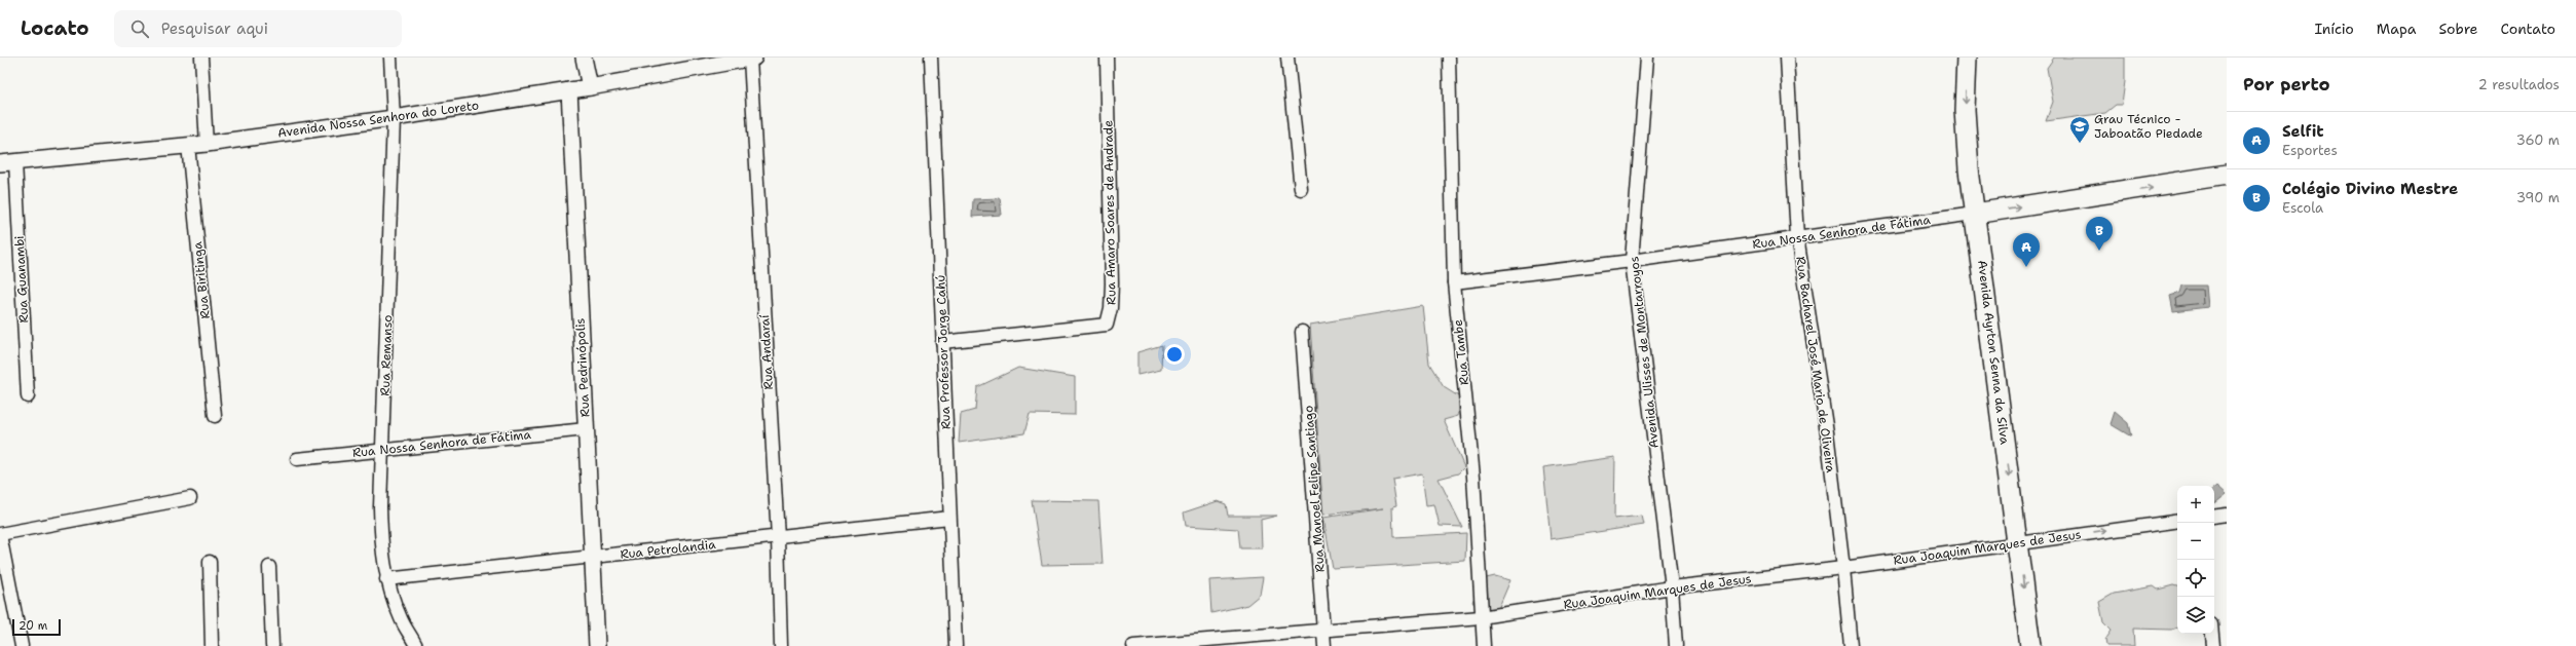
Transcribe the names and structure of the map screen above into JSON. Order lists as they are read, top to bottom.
{
  "streets": {
    "main road": ["Rua Nossa Senhora de Fátima", "Avenida Ayrton Senna da Silva"],
    "street": [
      "Avenida Nossa Senhora do Loreto",
      "Rua Amaro Soares de Andrade",
      "Rua Guanambi",
      "Rua Biritinga",
      "Rua Andaraí",
      "Rua Professor Jorge Cahú",
      "Rua Tambe",
      "Avenida Ulisses de Montarroyos",
      "Rua Remanso",
      "Rua Bacharel José Mario de Oliveira",
      "Rua Pedrinópolis",
      "Rua Manoel Felipe Santiago",
      "Rua Joaquim Marques de Jesus",
      "Rua Petrolandia"
    ]
  },
  "crossings": [
    ["Avenida Nossa Senhora do Loreto", "Rua Guanambi"],
    ["Avenida Nossa Senhora do Loreto", "Rua Biritinga"],
    ["Avenida Nossa Senhora do Loreto", "Rua Andaraí"],
    ["Avenida Nossa Senhora do Loreto", "Rua Remanso"],
    ["Avenida Nossa Senhora do Loreto", "Rua Pedrinópolis"],
    ["Rua Amaro Soares de Andrade", "Rua Professor Jorge Cahú"],
    ["Rua Nossa Senhora de Fátima", "Rua Tambe"],
    ["Rua Nossa Senhora de Fátima", "Avenida Ulisses de Montarroyos"],
    ["Rua Nossa Senhora de Fátima", "Avenida Ayrton Senna da Silva"],
    ["Rua Nossa Senhora de Fátima", "Rua Remanso"],
    ["Rua Nossa Senhora de Fátima", "Rua Bacharel José Mario de Oliveira"],
    ["Rua Nossa Senhora de Fátima", "Rua Pedrinópolis"],
    ["Rua Andaraí", "Rua Petrolandia"],
    ["Rua Professor Jorge Cahú", "Rua Petrolandia"],
    ["Rua Tambe", "Rua Joaquim Marques de Jesus"],
    ["Avenida Ulisses de Montarroyos", "Rua Joaquim Marques de Jesus"],
    ["Avenida Ayrton Senna da Silva", "Rua Joaquim Marques de Jesus"],
    ["Rua Remanso", "Rua Petrolandia"],
    ["Rua Bacharel José Mario de Oliveira", "Rua Joaquim Marques de Jesus"],
    ["Rua Pedrinópolis", "Rua Petrolandia"],
    ["Rua Manoel Felipe Santiago", "Rua Joaquim Marques de Jesus"]
  ],
  "one_way": ["Avenida Ayrton Senna da Silva"],
  "places": {
    "school or university": ["Grau Técnico - Jaboatão Piedade"]
  },
  "scale_bar": "20 m",
  "page": {
    "header": "Locato",
    "search": "Pesquisar aqui",
    "nav": [
      "Início",
      "Mapa",
      "Sobre",
      "Contato"
    ],
    "heading": ["Por perto", "2 resultados"],
    "list": [
      {
        "mark": "A",
        "name": "Selfit",
        "note": "Esportes",
        "value": "360 m"
      },
      {
        "mark": "B",
        "name": "Colégio Divino Mestre",
        "note": "Escola",
        "value": "390 m"
      }
    ],
    "pins": ["B", "A"],
    "map_buttons": ["+", "−"],
    "scale": "20 m"
  }
}
